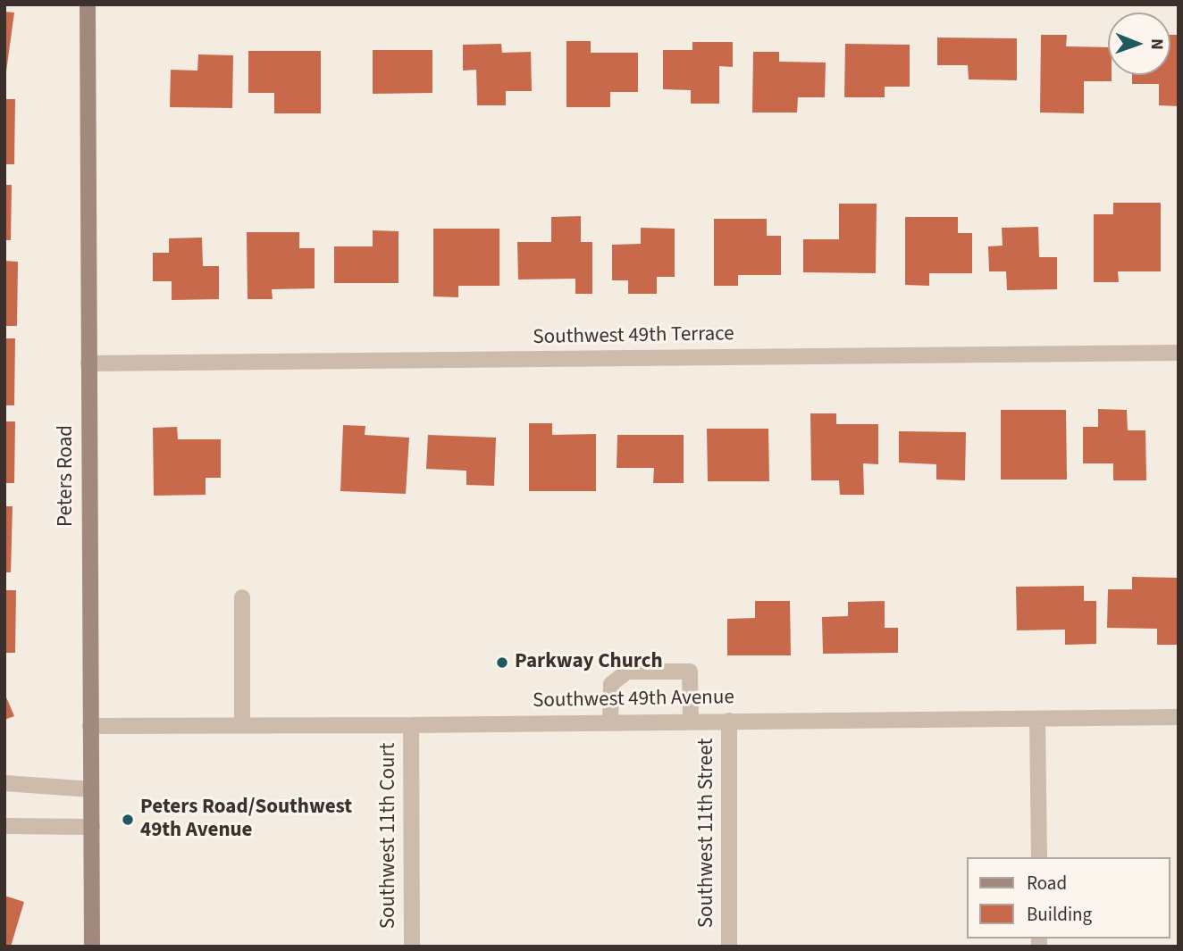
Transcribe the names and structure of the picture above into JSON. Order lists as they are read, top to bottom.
{
  "streets": {
    "main road": ["Peters Road"],
    "street": [
      "Southwest 49th Terrace",
      "Southwest 49th Avenue",
      "Southwest 11th Street",
      "Southwest 11th Court"
    ]
  },
  "crossings": [
    ["Southwest 49th Terrace", "Peters Road"],
    ["Peters Road", "Southwest 49th Avenue"],
    ["Southwest 49th Avenue", "Southwest 11th Street"],
    ["Southwest 49th Avenue", "Southwest 11th Court"]
  ],
  "places": ["Parkway Church", "Peters Road/Southwest 49th Avenue"],
  "legend": ["Road", "Building"],
  "north": "right"
}
